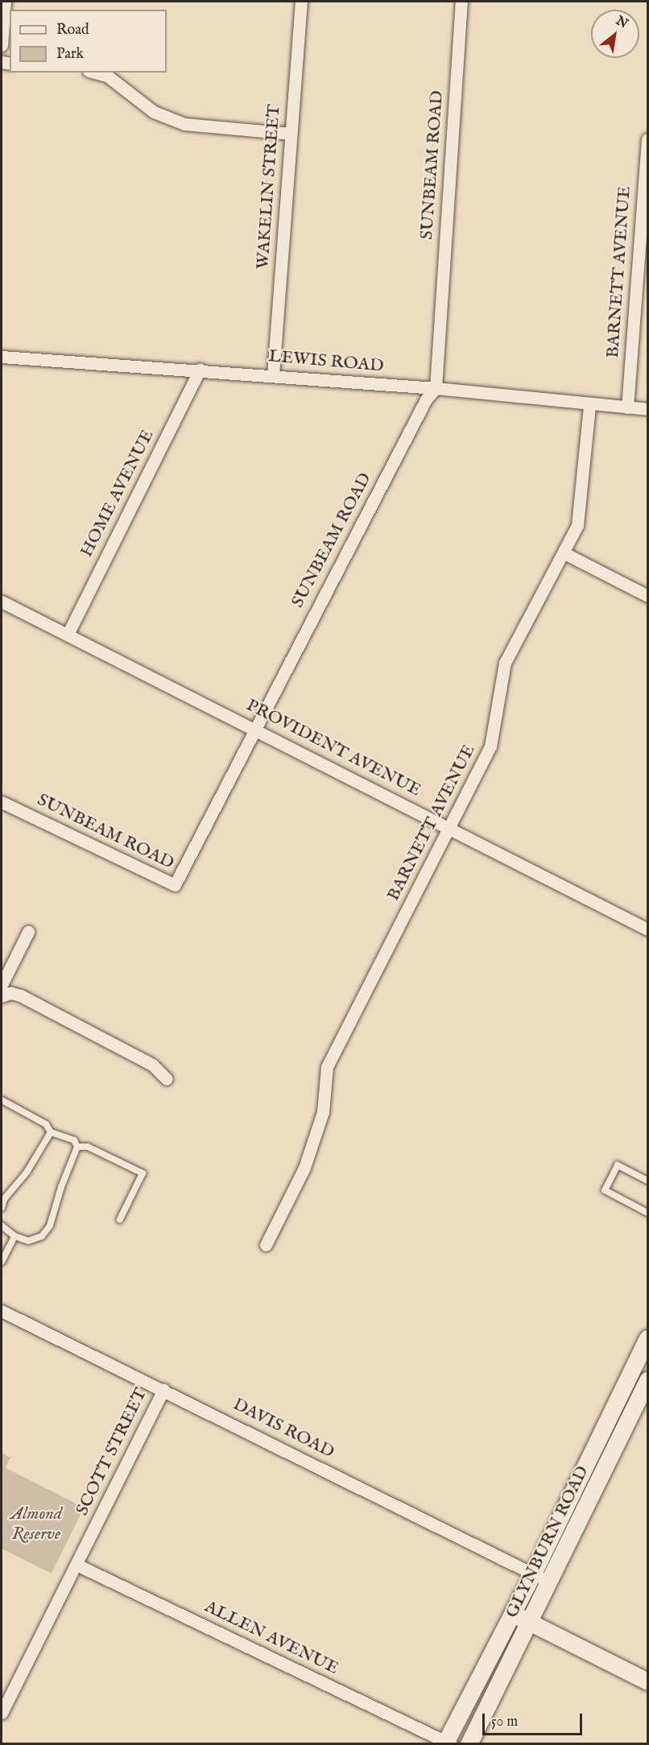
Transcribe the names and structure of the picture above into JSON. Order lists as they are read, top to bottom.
{
  "streets": {
    "main road": ["GLYNBURN ROAD"],
    "street": [
      "SUNBEAM ROAD",
      "WAKELIN STREET",
      "BARNETT AVENUE",
      "LEWIS ROAD",
      "HOME AVENUE",
      "PROVIDENT AVENUE",
      "DAVIS ROAD",
      "SCOTT STREET",
      "ALLEN AVENUE"
    ]
  },
  "crossings": [
    ["SUNBEAM ROAD", "LEWIS ROAD"],
    ["SUNBEAM ROAD", "PROVIDENT AVENUE"],
    ["WAKELIN STREET", "LEWIS ROAD"],
    ["BARNETT AVENUE", "LEWIS ROAD"],
    ["BARNETT AVENUE", "PROVIDENT AVENUE"],
    ["LEWIS ROAD", "HOME AVENUE"],
    ["HOME AVENUE", "PROVIDENT AVENUE"],
    ["DAVIS ROAD", "SCOTT STREET"],
    ["DAVIS ROAD", "GLYNBURN ROAD"],
    ["SCOTT STREET", "ALLEN AVENUE"],
    ["GLYNBURN ROAD", "ALLEN AVENUE"]
  ],
  "parks": ["Almond Reserve"],
  "legend": ["Road", "Park"],
  "scale_bar": "50 m",
  "north": "top right"
}
